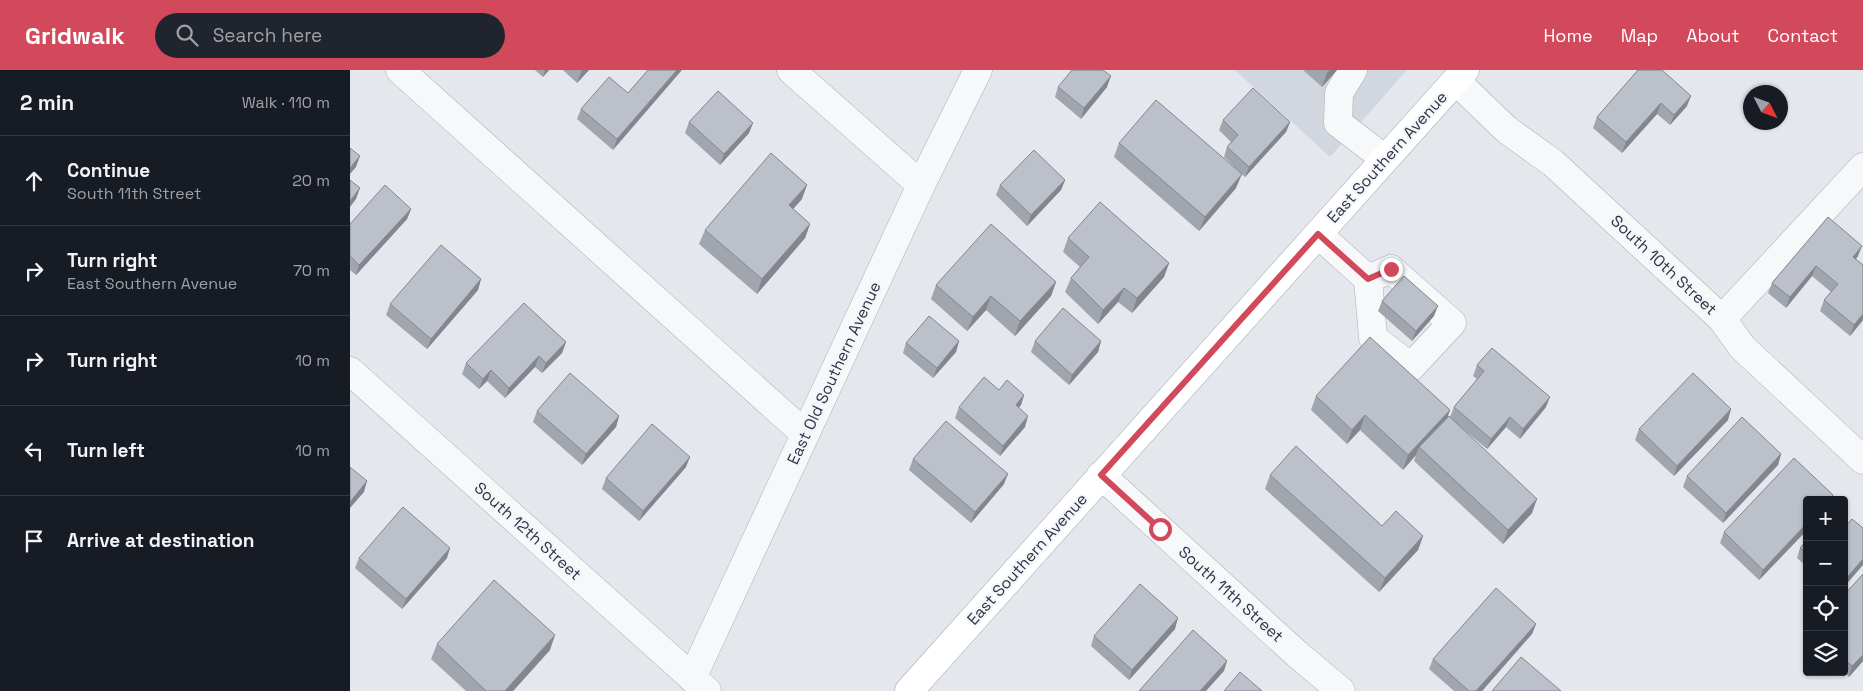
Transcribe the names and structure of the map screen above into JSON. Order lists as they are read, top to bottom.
{
  "streets": {
    "main road": ["East Southern Avenue"],
    "street": [
      "South 10th Street",
      "East Old Southern Avenue",
      "South 12th Street",
      "South 11th Street"
    ]
  },
  "crossings": [
    ["East Southern Avenue", "South 10th Street"],
    ["East Southern Avenue", "South 11th Street"],
    ["East Old Southern Avenue", "South 12th Street"]
  ],
  "north": "bottom right",
  "page": {
    "header": "Gridwalk",
    "search": "Search here",
    "nav": [
      "Home",
      "Map",
      "About",
      "Contact"
    ],
    "heading": ["2 min", "Walk · 110 m"],
    "list": [
      ["Continue", "South 11th Street", "20 m"],
      ["Turn right", "East Southern Avenue", "70 m"],
      ["Turn right", "10 m"],
      ["Turn left", "10 m"],
      "Arrive at destination"
    ],
    "map_buttons": ["+", "−"]
  }
}
